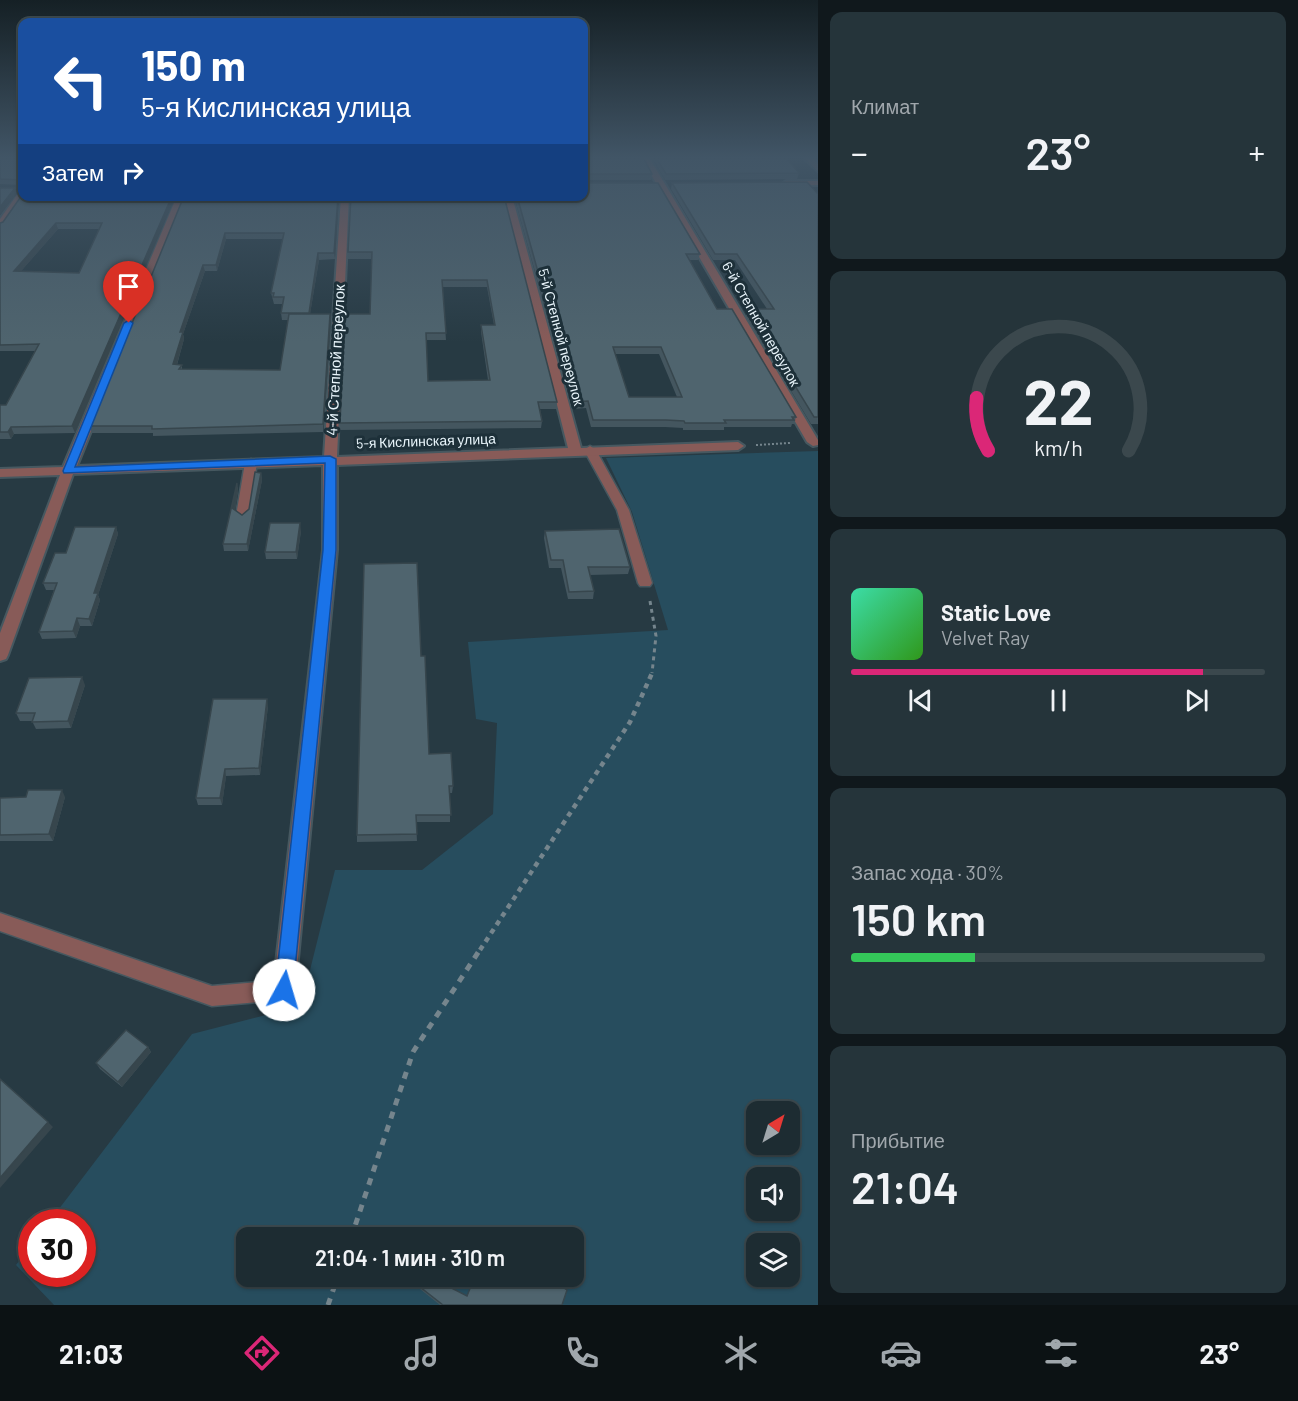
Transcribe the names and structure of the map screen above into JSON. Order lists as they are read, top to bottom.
{
  "streets": {
    "street": [
      "6-й Степной переулок",
      "5-й Степной переулок",
      "4-й Степной переулок",
      "5-я Кислинская улица"
    ]
  },
  "crossings": [
    ["5-й Степной переулок", "5-я Кислинская улица"],
    ["4-й Степной переулок", "5-я Кислинская улица"]
  ],
  "north": "top right",
  "page": {
    "tile": [
      "Климат",
      ["Запас хода · 30%", "150 km"],
      ["Прибытие", "21:04"]
    ],
    "turn": ["150 m", "5-я Кислинская улица"],
    "heat": ["−", "23°", "+"],
    "then": "Затем",
    "song": ["Static Love", "Velvet Ray"],
    "limit": "30",
    "trip": "21:04 · 1 мин · 310 m",
    "tabs": ["21:03", "23°"],
    "gauge": ["22", "km/h"]
  }
}
